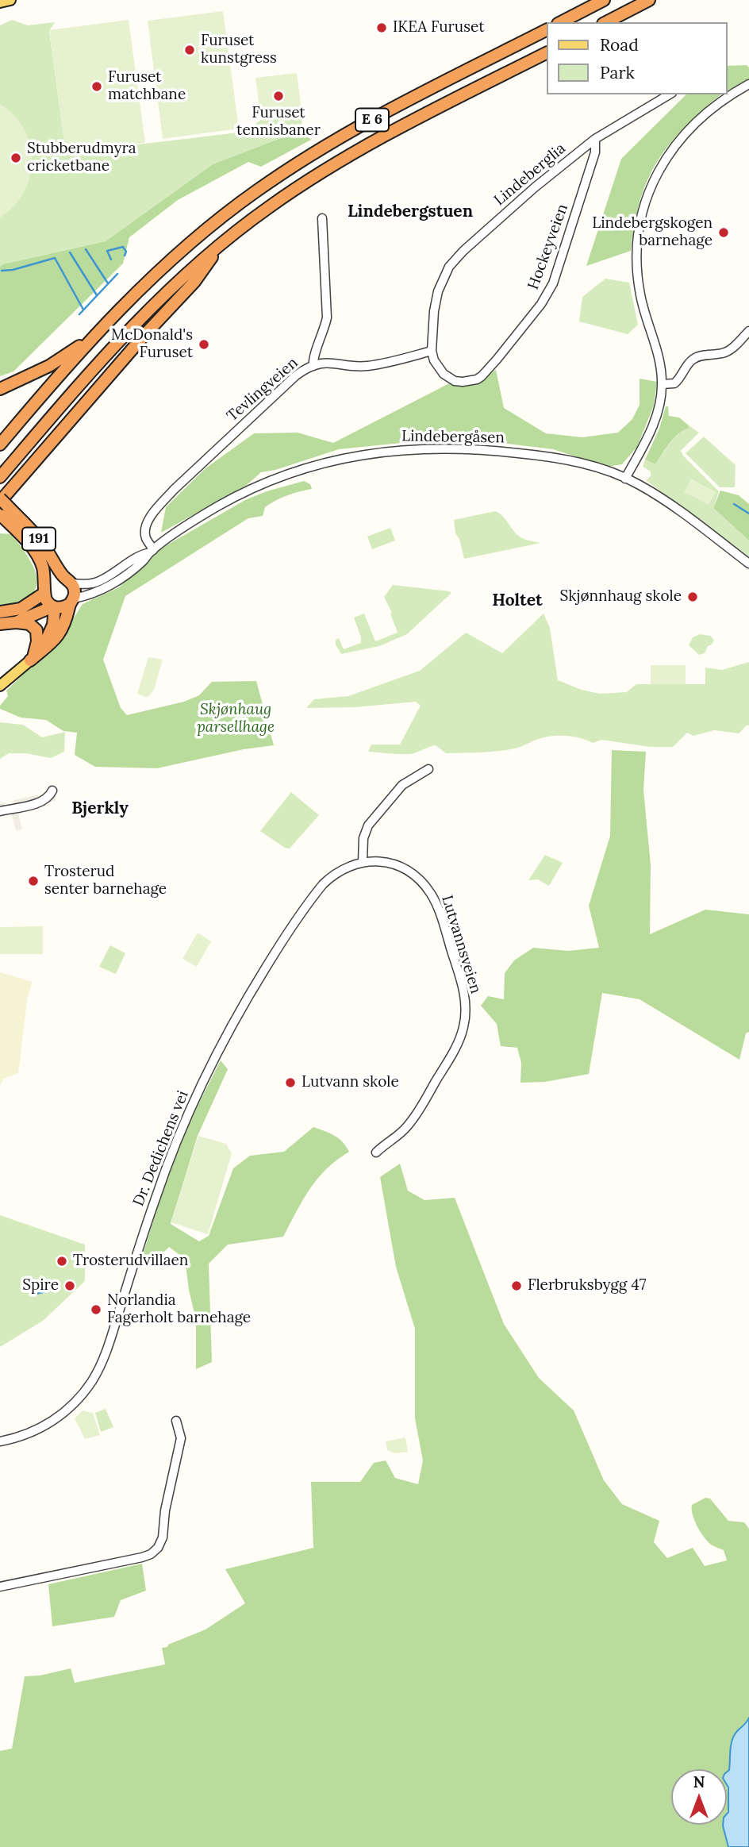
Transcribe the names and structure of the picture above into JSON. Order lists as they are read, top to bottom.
{
  "streets": {
    "highway": ["E 6", "191"],
    "street": [
      "Lindeberglia",
      "Hockeyveien",
      "Tevlingveien",
      "Lindebergåsen",
      "Lutvannsveien",
      "Dr. Dedichens vei"
    ]
  },
  "crossings": [
    ["E 6", "191"],
    ["Lindeberglia", "Hockeyveien"],
    ["Tevlingveien", "Lindebergåsen"],
    ["Lindebergåsen", "191"],
    ["Lutvannsveien", "Dr. Dedichens vei"]
  ],
  "districts": ["Lindebergstuen", "Holtet", "Bjerkly"],
  "parks": ["Skjønhaug parsellhage"],
  "places": [
    "IKEA Furuset",
    "Furuset kunstgress",
    "Furuset matchbane",
    "Furuset tennisbaner",
    "Stubberudmyra cricketbane",
    "Lindebergskogen barnehage",
    "McDonald's Furuset",
    "Skjønnhaug skole",
    "Trosterud senter barnehage",
    "Lutvann skole",
    "Trosterudvillaen",
    "Spire",
    "Flerbruksbygg 47",
    "Norlandia Fagerholt barnehage"
  ],
  "legend": ["Road", "Park"],
  "north": "top"
}
